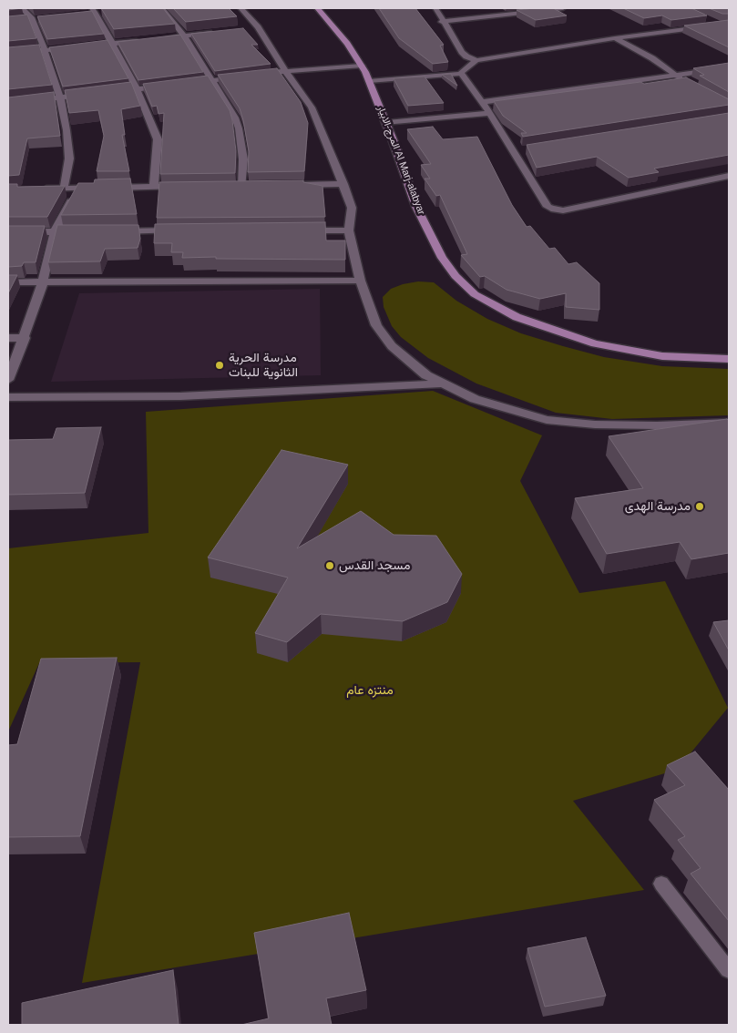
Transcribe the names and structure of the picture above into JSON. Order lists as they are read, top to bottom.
{
  "streets": {
    "main road": ["المرج-الابيار Al Marj-alabyar"]
  },
  "parks": ["منتزه عام"],
  "places": ["مدرسة الحرية الثانوية للبنات", "مدرسة الهدى", "مسجد القدس"]
}
